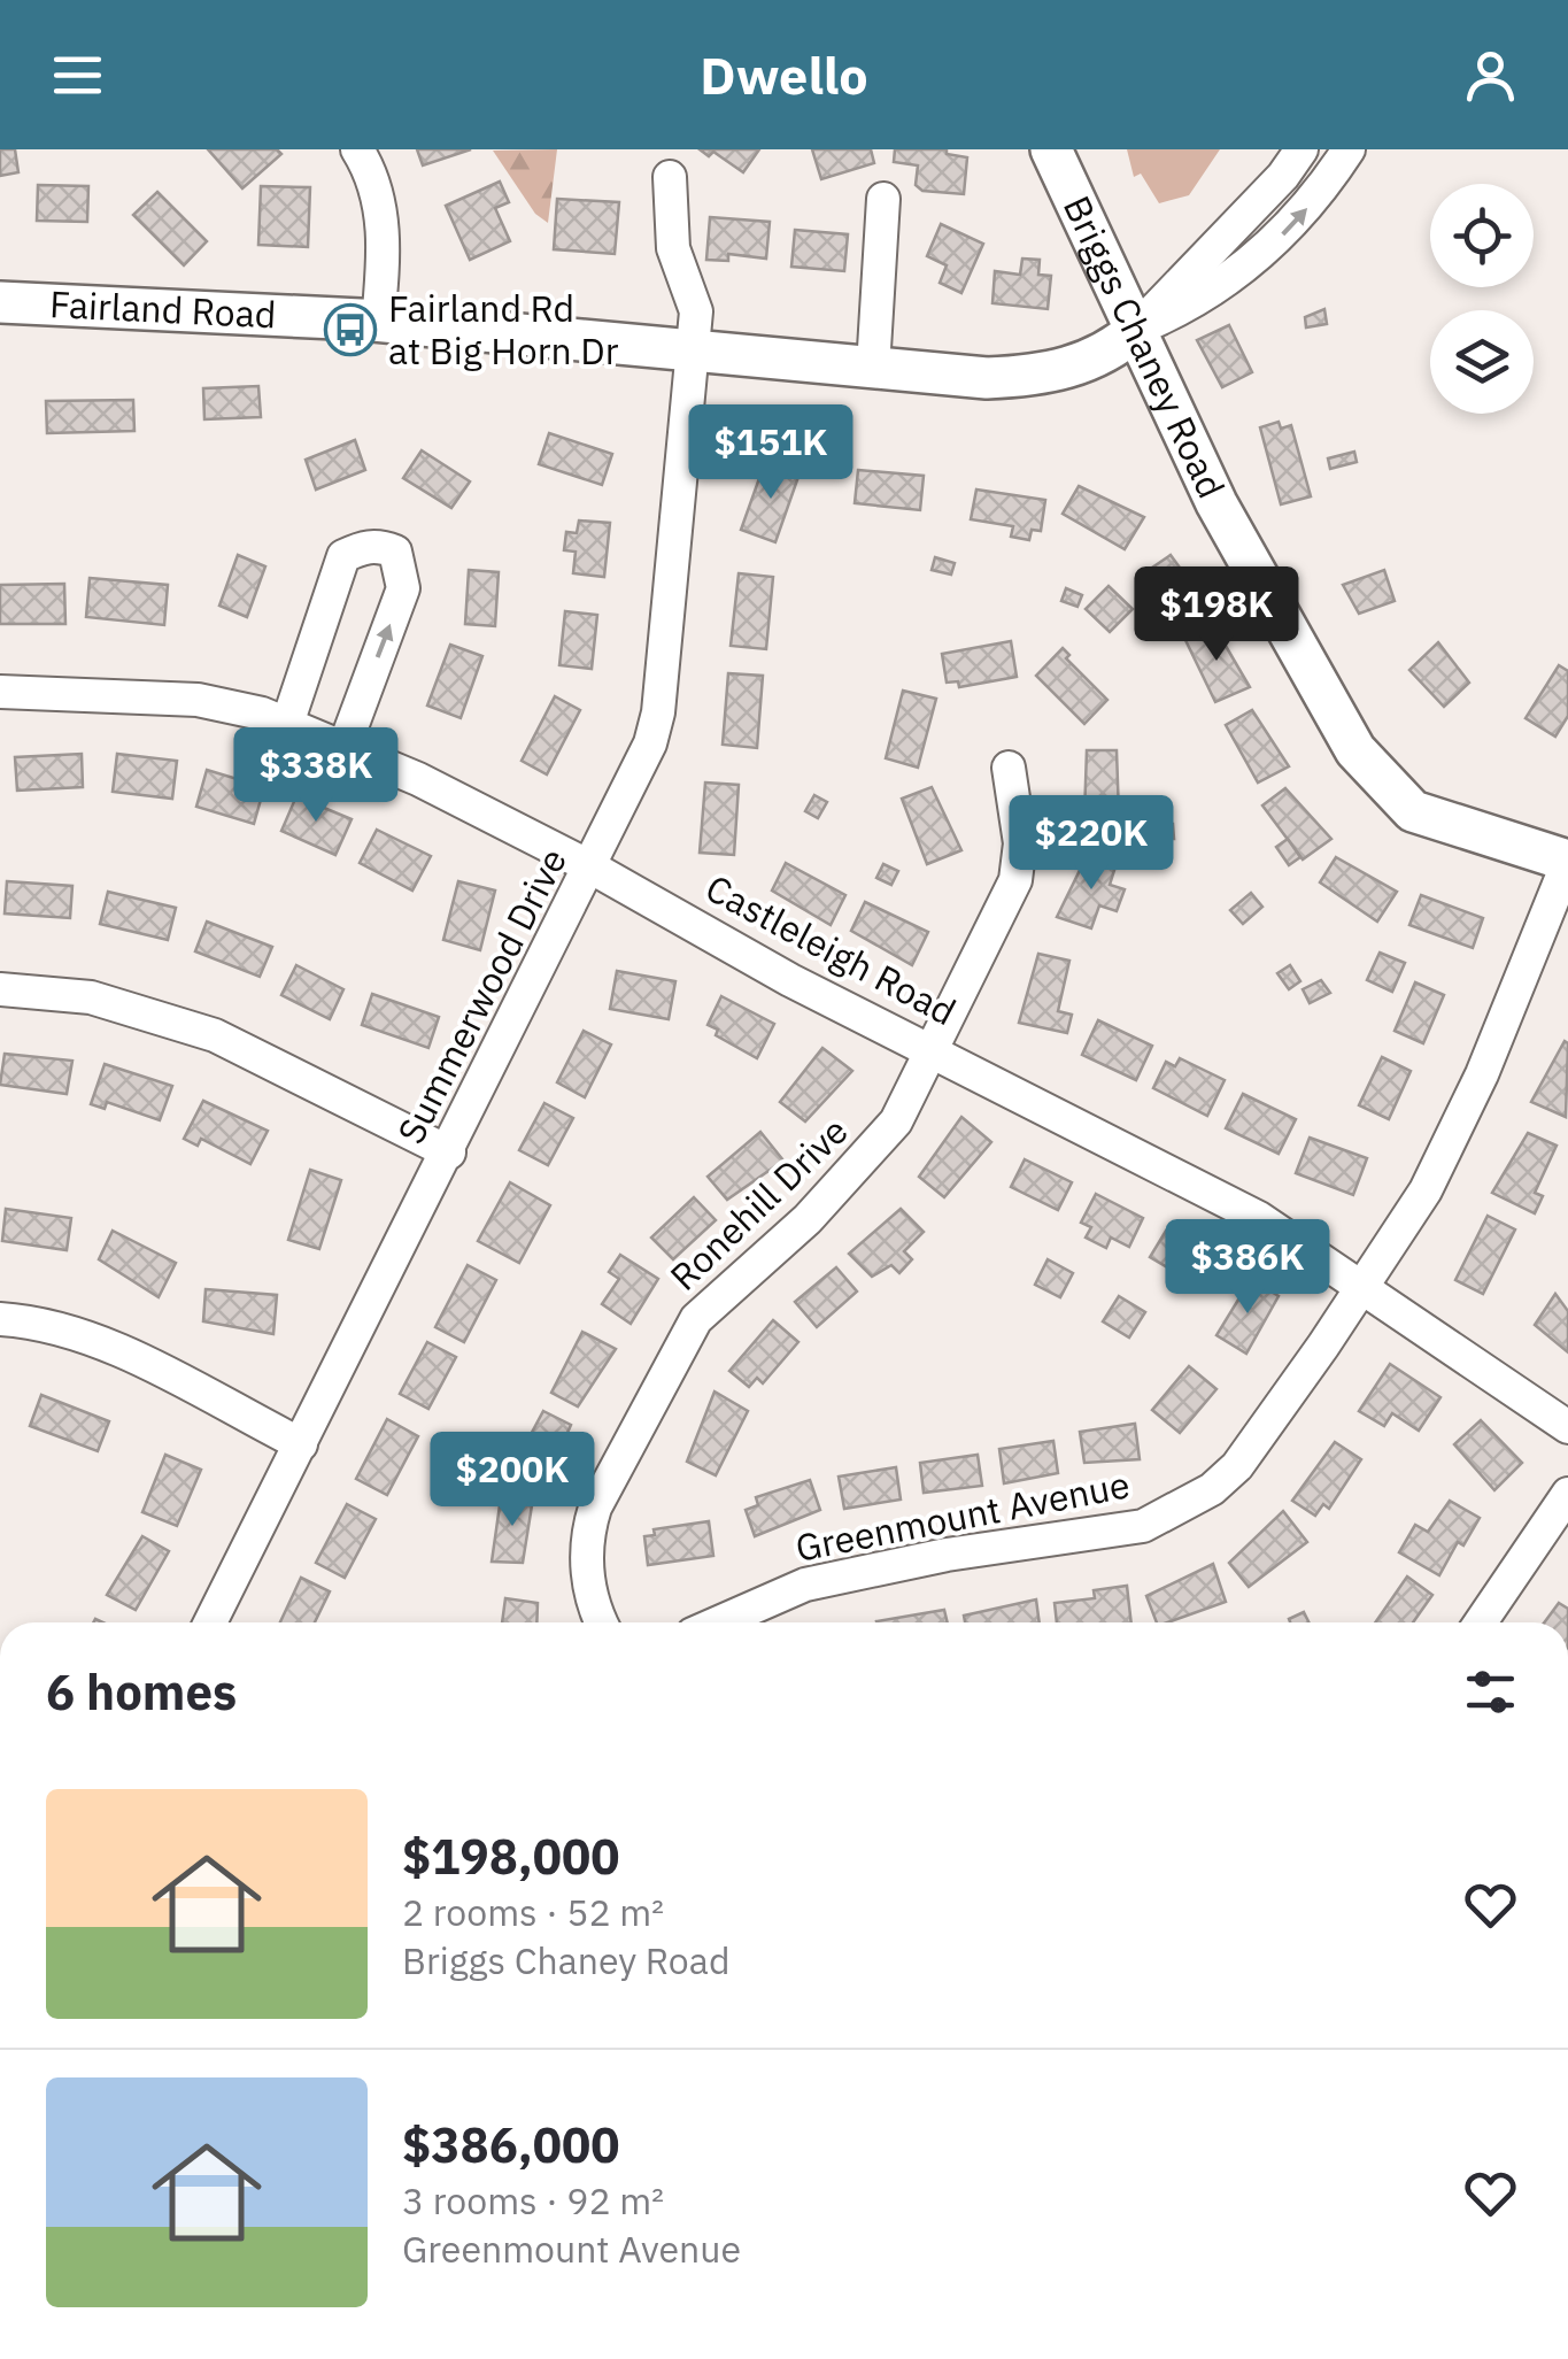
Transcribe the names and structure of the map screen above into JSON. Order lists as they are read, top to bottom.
{
  "streets": {
    "main road": ["Fairland Road", "Briggs Chaney Road"],
    "street": [
      "Castleleigh Road",
      "Summerwood Drive",
      "Ronehill Drive",
      "Greenmount Avenue"
    ]
  },
  "crossings": [
    ["Fairland Road", "Briggs Chaney Road"],
    ["Fairland Road", "Summerwood Drive"],
    ["Briggs Chaney Road", "Greenmount Avenue"],
    ["Castleleigh Road", "Summerwood Drive"],
    ["Castleleigh Road", "Ronehill Drive"],
    ["Castleleigh Road", "Greenmount Avenue"]
  ],
  "places": {
    "bus stop": ["Fairland Rd at Big Horn Dr"]
  },
  "page": {
    "header": "Dwello",
    "price": [
      "$151K",
      "$198K",
      "$338K",
      "$220K",
      "$386K",
      "$200K"
    ],
    "heading": "6 homes",
    "list": [
      {
        "name": "$198,000",
        "note": "2 rooms · 52 m² · Briggs Chaney Road"
      },
      {
        "name": "$386,000",
        "note": "3 rooms · 92 m² · Greenmount Avenue"
      }
    ]
  }
}
